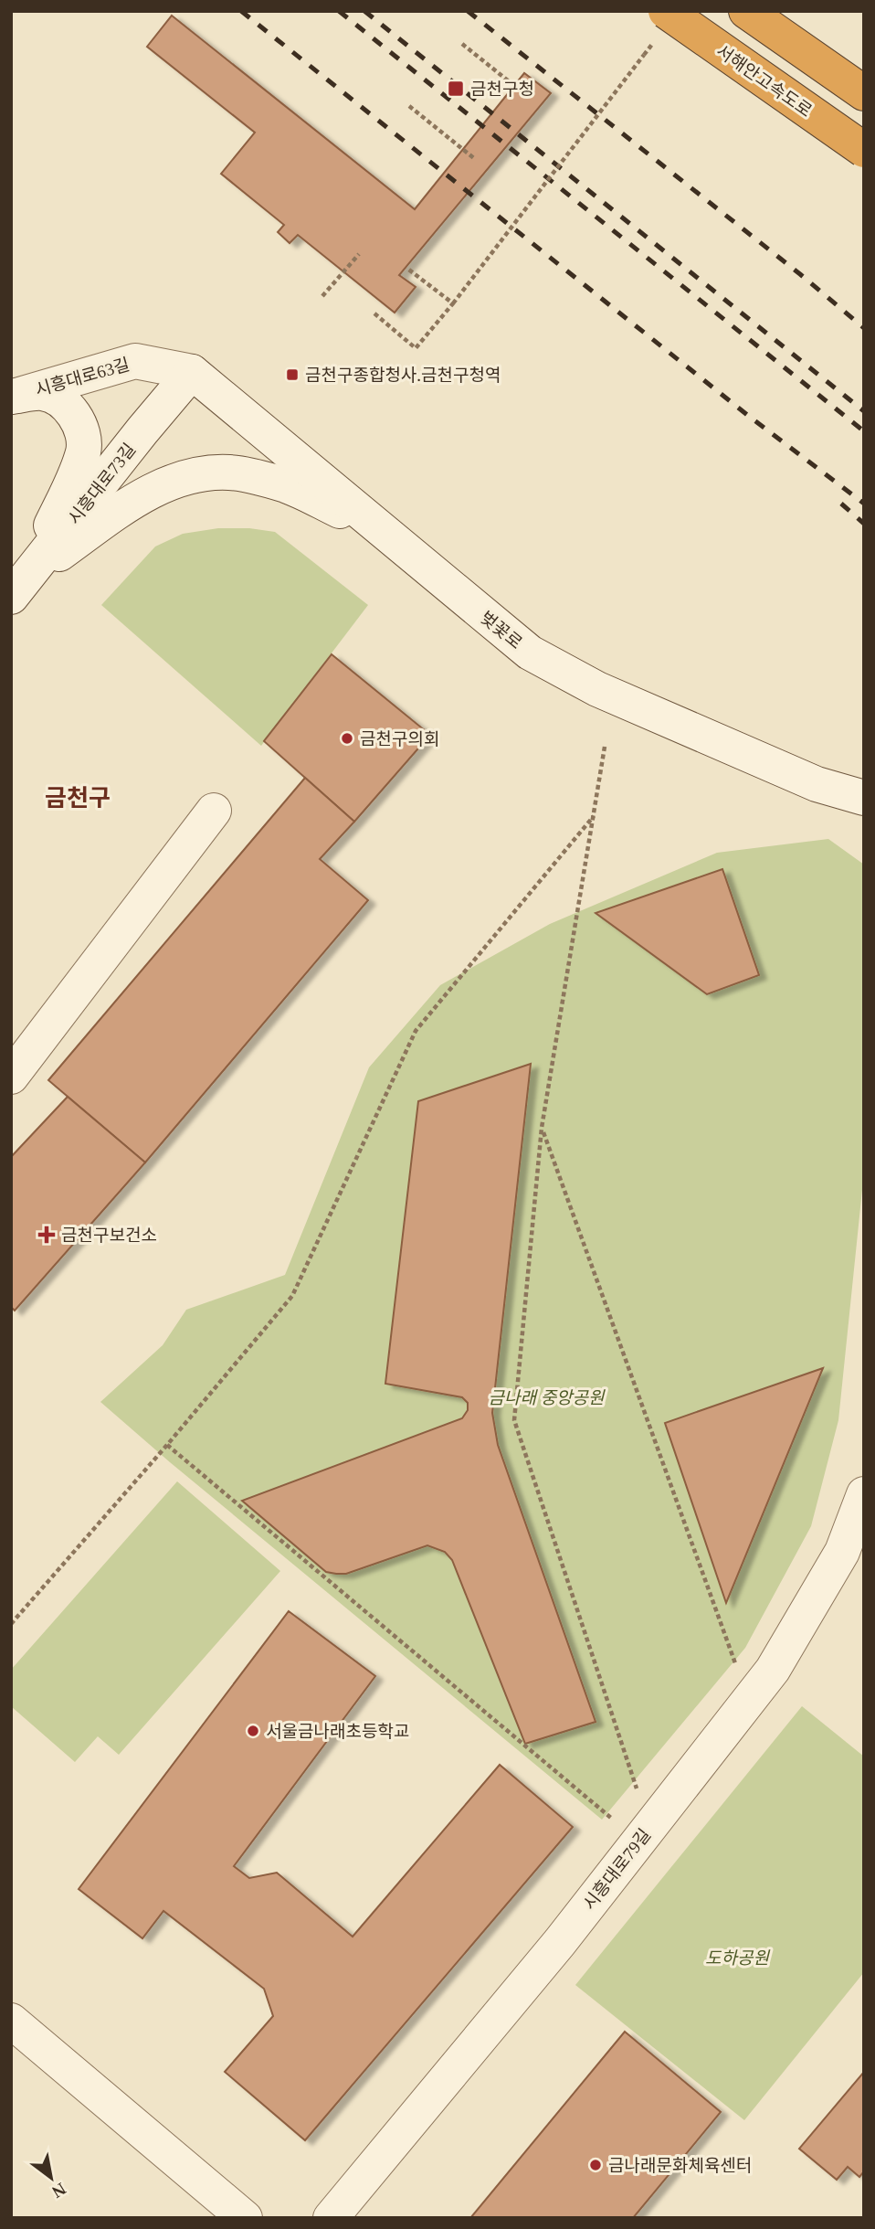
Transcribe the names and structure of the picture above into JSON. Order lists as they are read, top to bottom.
{
  "streets": {
    "highway": ["서해안고속도로"],
    "street": [
      "시흥대로63길",
      "시흥대로73길",
      "벚꽃로",
      "시흥대로79길"
    ]
  },
  "crossings": [
    ["시흥대로63길", "시흥대로73길"],
    ["시흥대로63길", "벚꽃로"],
    ["시흥대로73길", "벚꽃로"]
  ],
  "districts": ["금천구"],
  "parks": ["금나래 중앙공원", "도하공원"],
  "places": {
    "transit": ["금천구청", "금천구종합청사.금천구청역"],
    "other": ["금천구의회", "서울금나래초등학교", "금나래문화체육센터"],
    "health": ["금천구보건소"]
  },
  "north": "bottom right"
}
